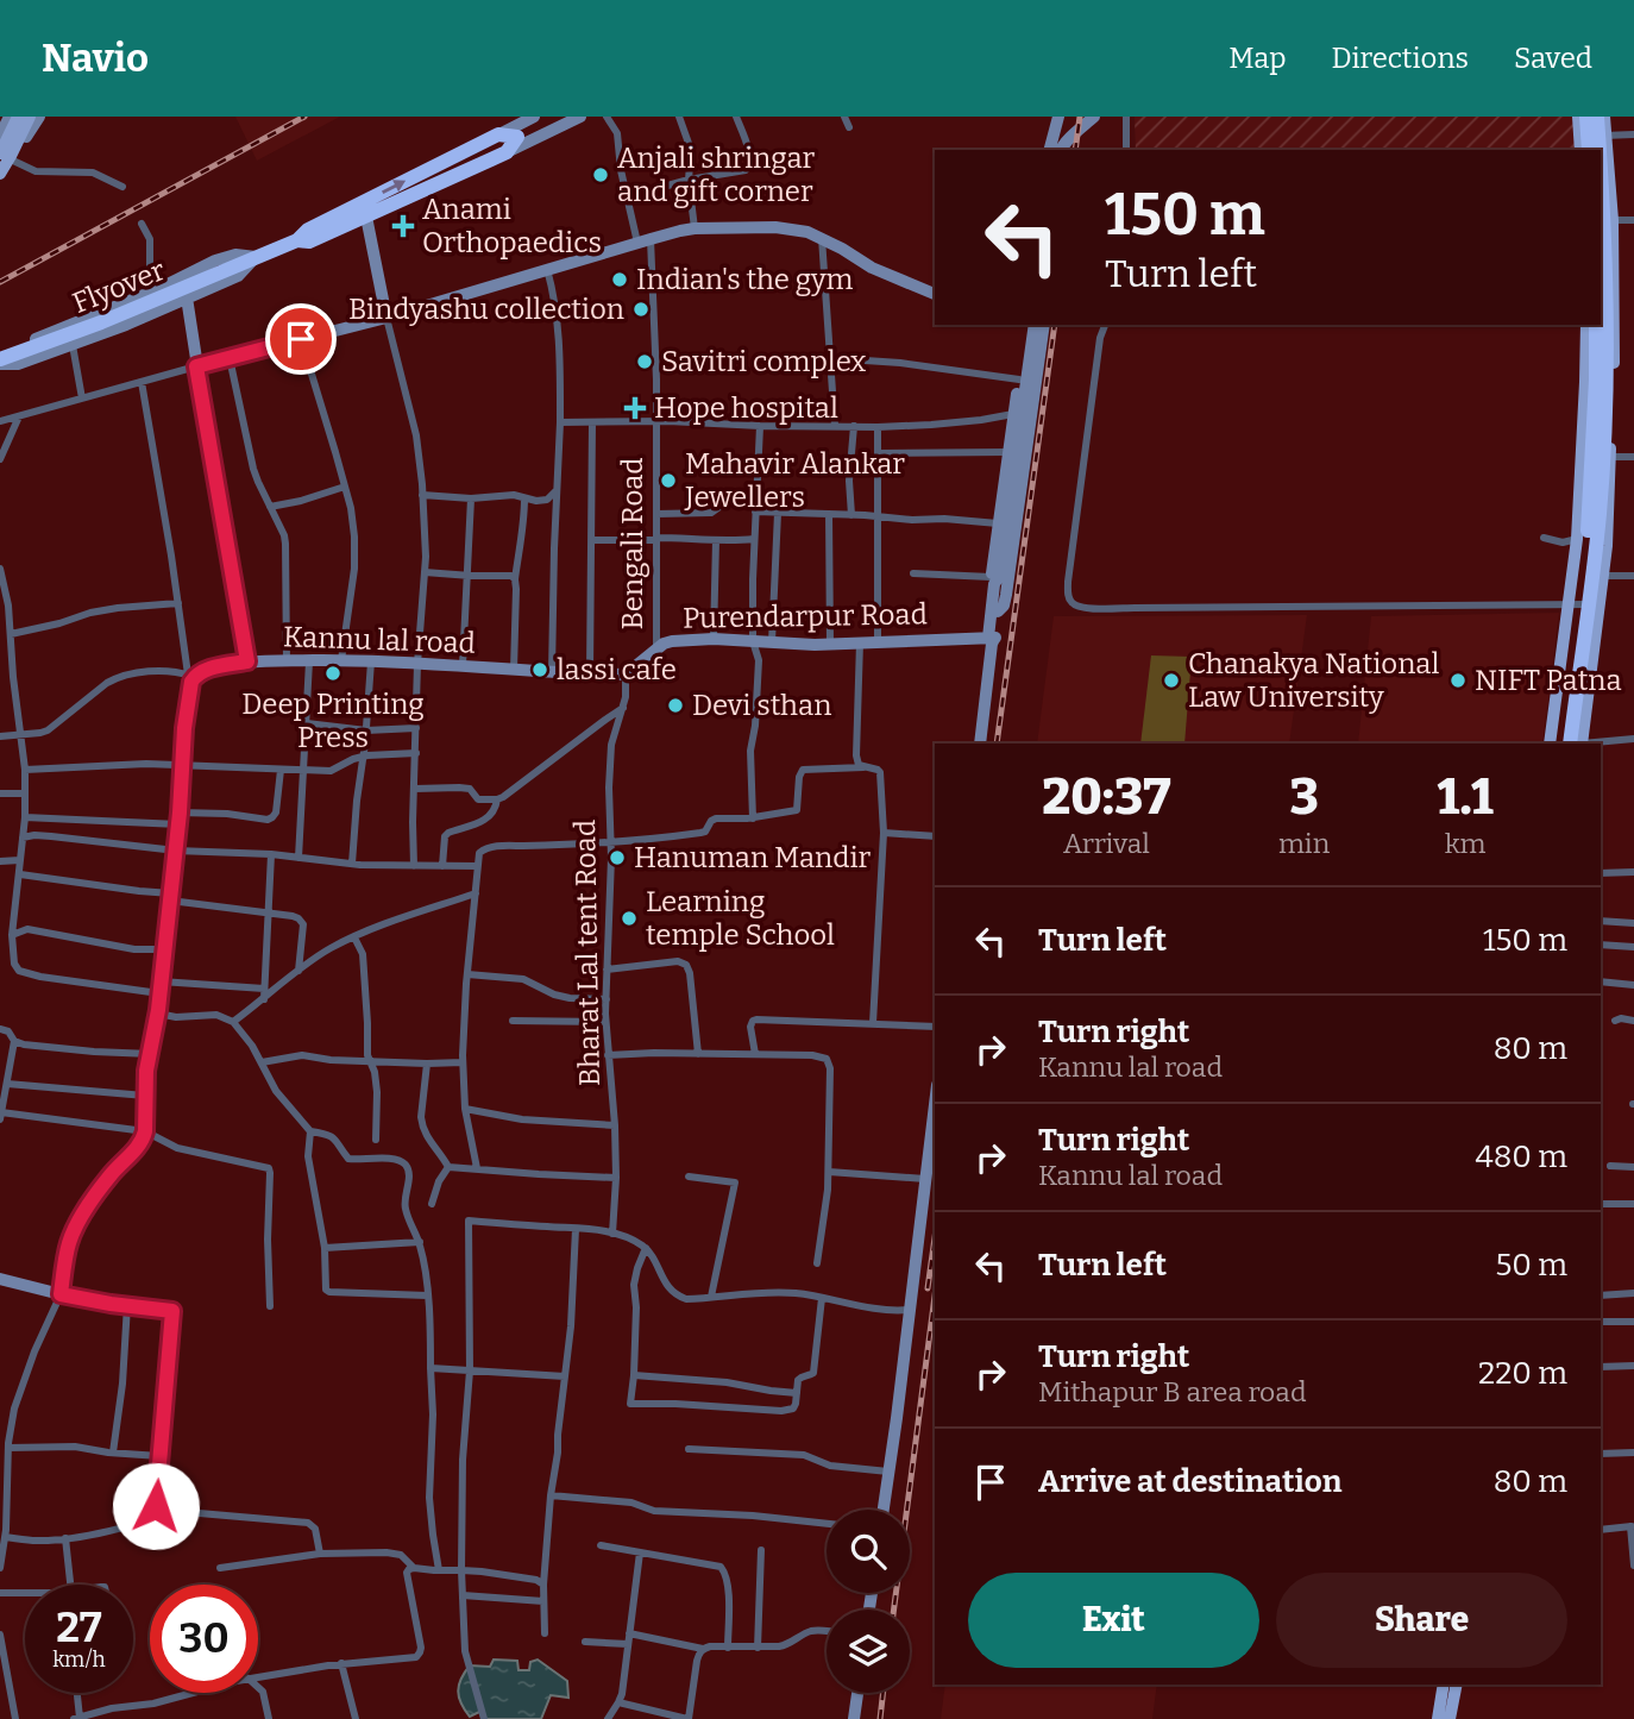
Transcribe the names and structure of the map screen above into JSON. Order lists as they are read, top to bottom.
{
  "streets": {
    "highway": ["Flyover"],
    "street": [
      "Bengali Road",
      "Purendarpur Road",
      "Kannu lal road",
      "Bharat Lal tent Road"
    ]
  },
  "crossings": [
    ["Bengali Road", "Purendarpur Road"],
    ["Purendarpur Road", "Kannu lal road"],
    ["Purendarpur Road", "Bharat Lal tent Road"],
    ["Kannu lal road", "Bharat Lal tent Road"]
  ],
  "places": {
    "other": [
      "Anjali shringar and gift corner",
      "Indian's the gym",
      "Bindyashu collection",
      "Savitri complex",
      "Mahavir Alankar Jewellers",
      "lassi cafe",
      "Deep Printing Press",
      "Chanakya National Law University",
      "NIFT Patna",
      "Devi sthan",
      "Hanuman Mandir",
      "Learning temple School"
    ],
    "health": ["Anami Orthopaedics", "Hope hospital"]
  },
  "page": {
    "header": "Navio",
    "nav": ["Map", "Directions", "Saved"],
    "turn": ["150 m", "Turn left"],
    "eta": [
      "20:37",
      "Arrival",
      "3",
      "min",
      "1.1",
      "km"
    ],
    "list": [
      {
        "name": "Turn left",
        "value": "150 m"
      },
      {
        "name": "Turn right",
        "note": "Kannu lal road",
        "value": "80 m"
      },
      {
        "name": "Turn right",
        "note": "Kannu lal road",
        "value": "480 m"
      },
      {
        "name": "Turn left",
        "value": "50 m"
      },
      {
        "name": "Turn right",
        "note": "Mithapur B area road",
        "value": "220 m"
      },
      {
        "name": "Arrive at destination",
        "value": "80 m"
      }
    ],
    "buttons": ["Exit", "Share"],
    "speed": "27 km/h",
    "limit": "30"
  }
}
